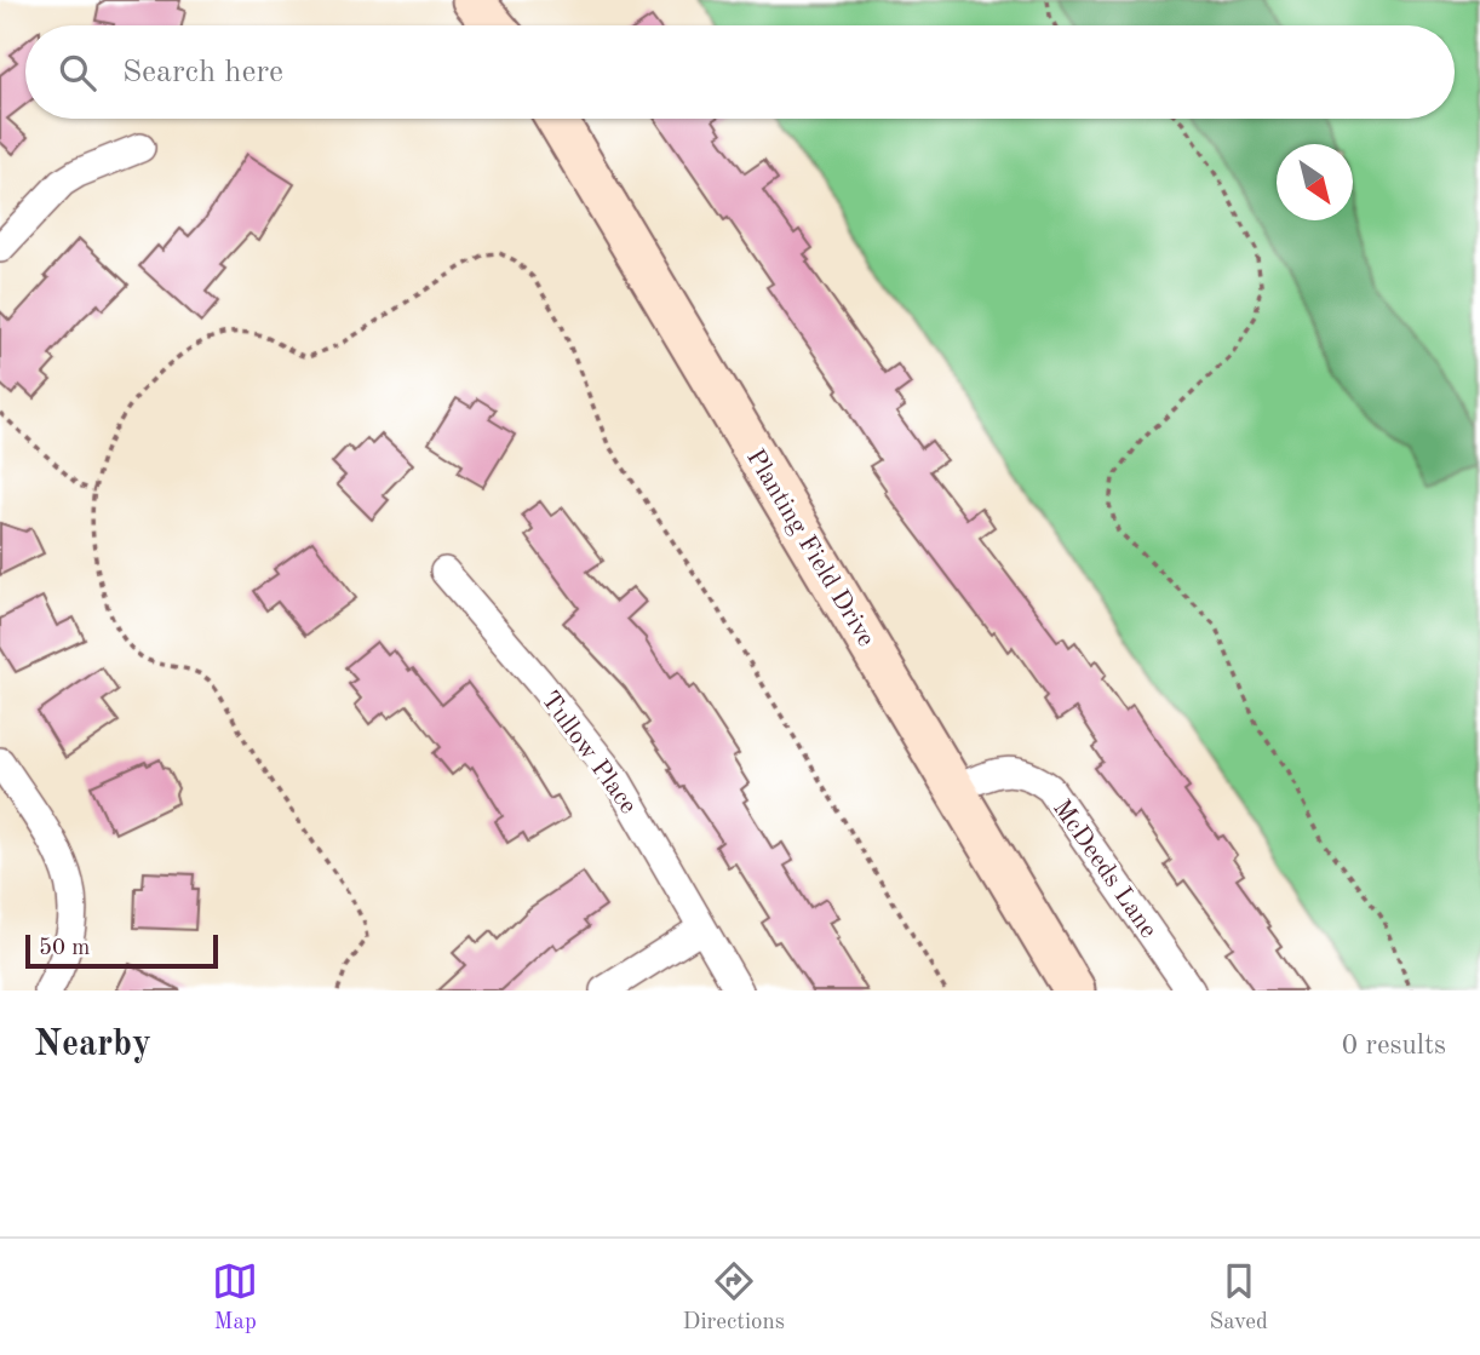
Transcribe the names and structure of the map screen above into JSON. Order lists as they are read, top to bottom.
{
  "streets": {
    "street": ["Planting Field Drive", "Tullow Place", "McDeeds Lane"]
  },
  "crossings": [
    ["Planting Field Drive", "McDeeds Lane"]
  ],
  "scale_bar": "50 m",
  "north": "bottom right",
  "page": {
    "search": "Search here",
    "scale": "50 m",
    "heading": ["Nearby", "0 results"],
    "nav": ["Map", "Directions", "Saved"]
  }
}
